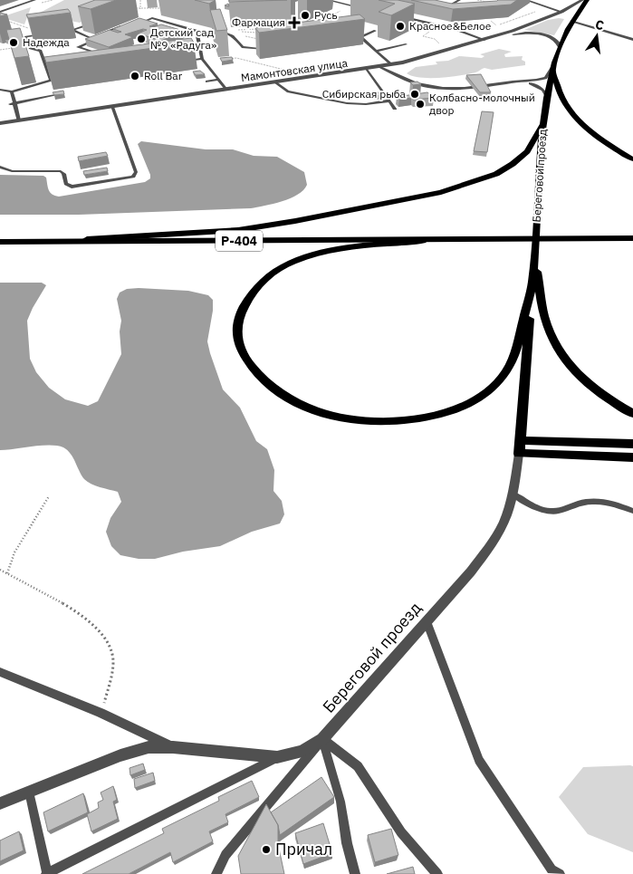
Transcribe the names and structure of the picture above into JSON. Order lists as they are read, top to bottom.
{
  "streets": {
    "highway": ["Р-404"],
    "main road": ["Береговой проезд"],
    "street": ["Мамонтовская улица"]
  },
  "places": {
    "other": [
      "Русь",
      "Красное&Белое",
      "Детский сад №9 «Радуга»",
      "Надежда",
      "Roll Bar",
      "Сибирская рыба",
      "Колбасно-молочный двор",
      "Причал"
    ],
    "health": ["Фармация"]
  },
  "north": "top"
}
